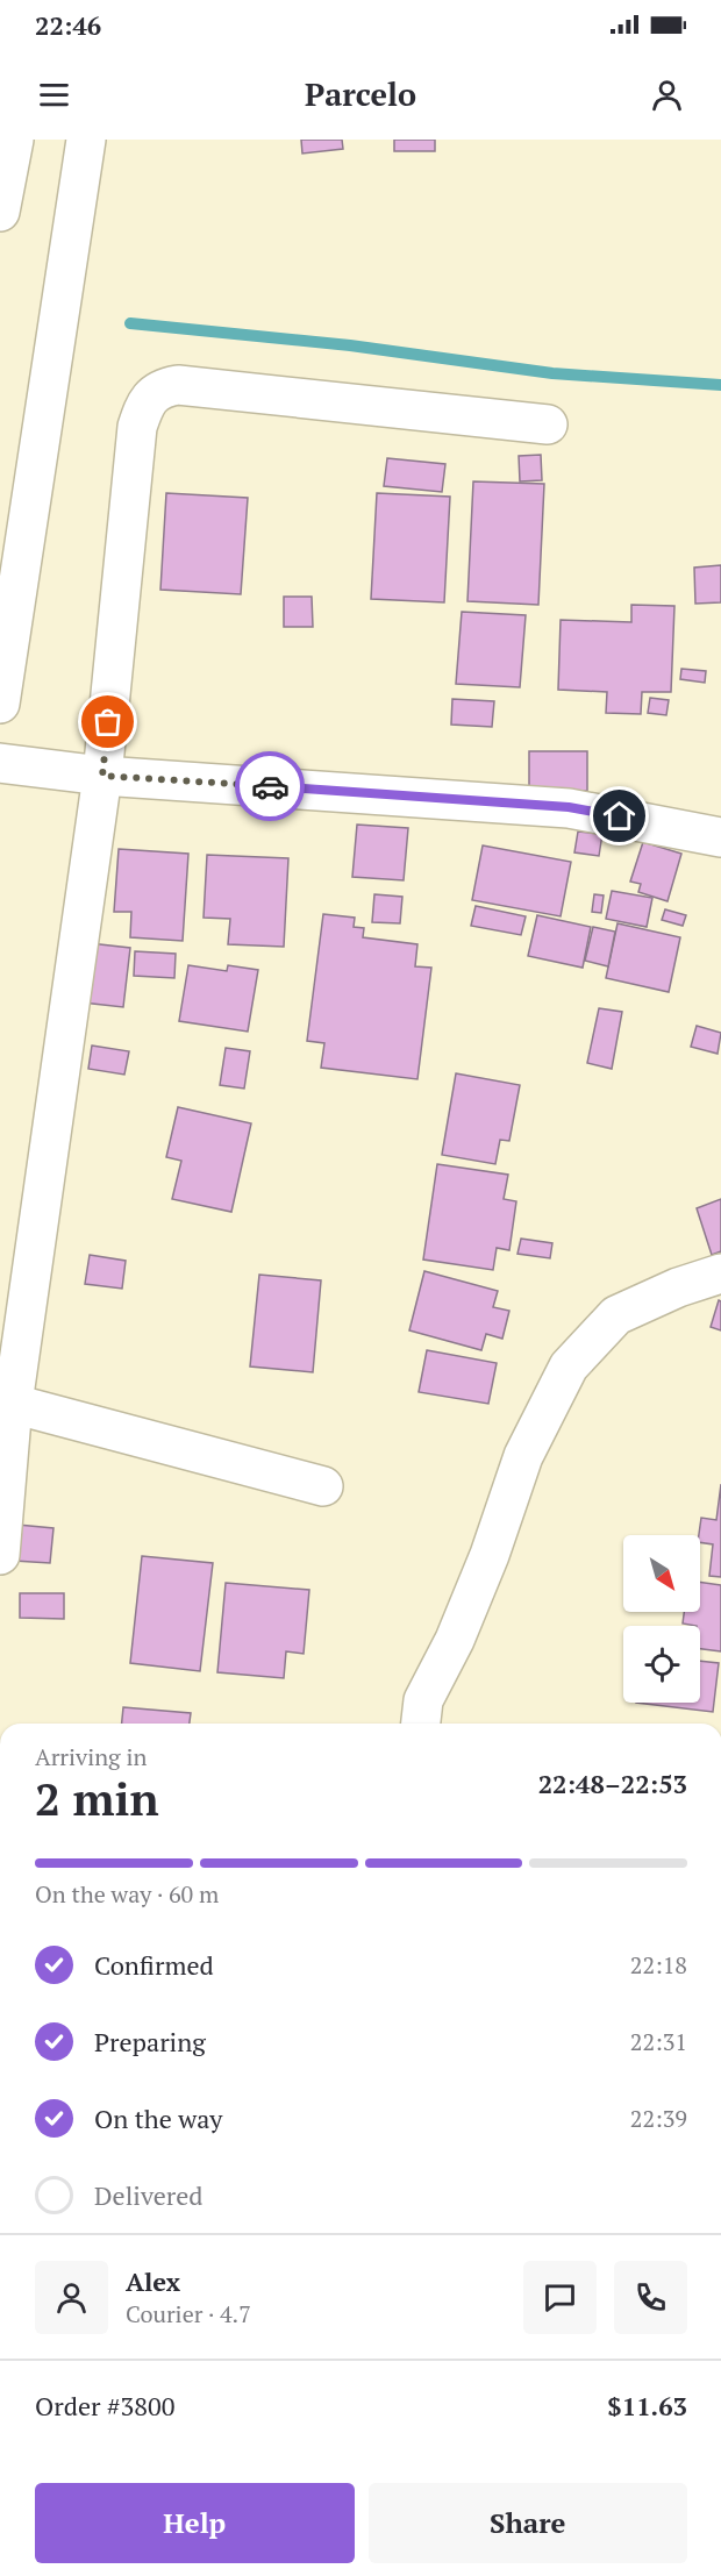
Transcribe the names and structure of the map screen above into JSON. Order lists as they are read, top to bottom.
{
  "north": "bottom right",
  "page": {
    "status": "22:46",
    "header": "Parcelo",
    "heading": ["2 min", "Arriving in", "22:48–22:53"],
    "panel": [
      "Alex",
      "Courier · 4.7",
      "Order #3800",
      "$11.63"
    ],
    "bar": "On the way · 60 m",
    "list": [
      ["Confirmed", "22:18"],
      ["Preparing", "22:31"],
      ["On the way", "22:39"],
      "Delivered"
    ],
    "buttons": ["Help", "Share"]
  }
}
